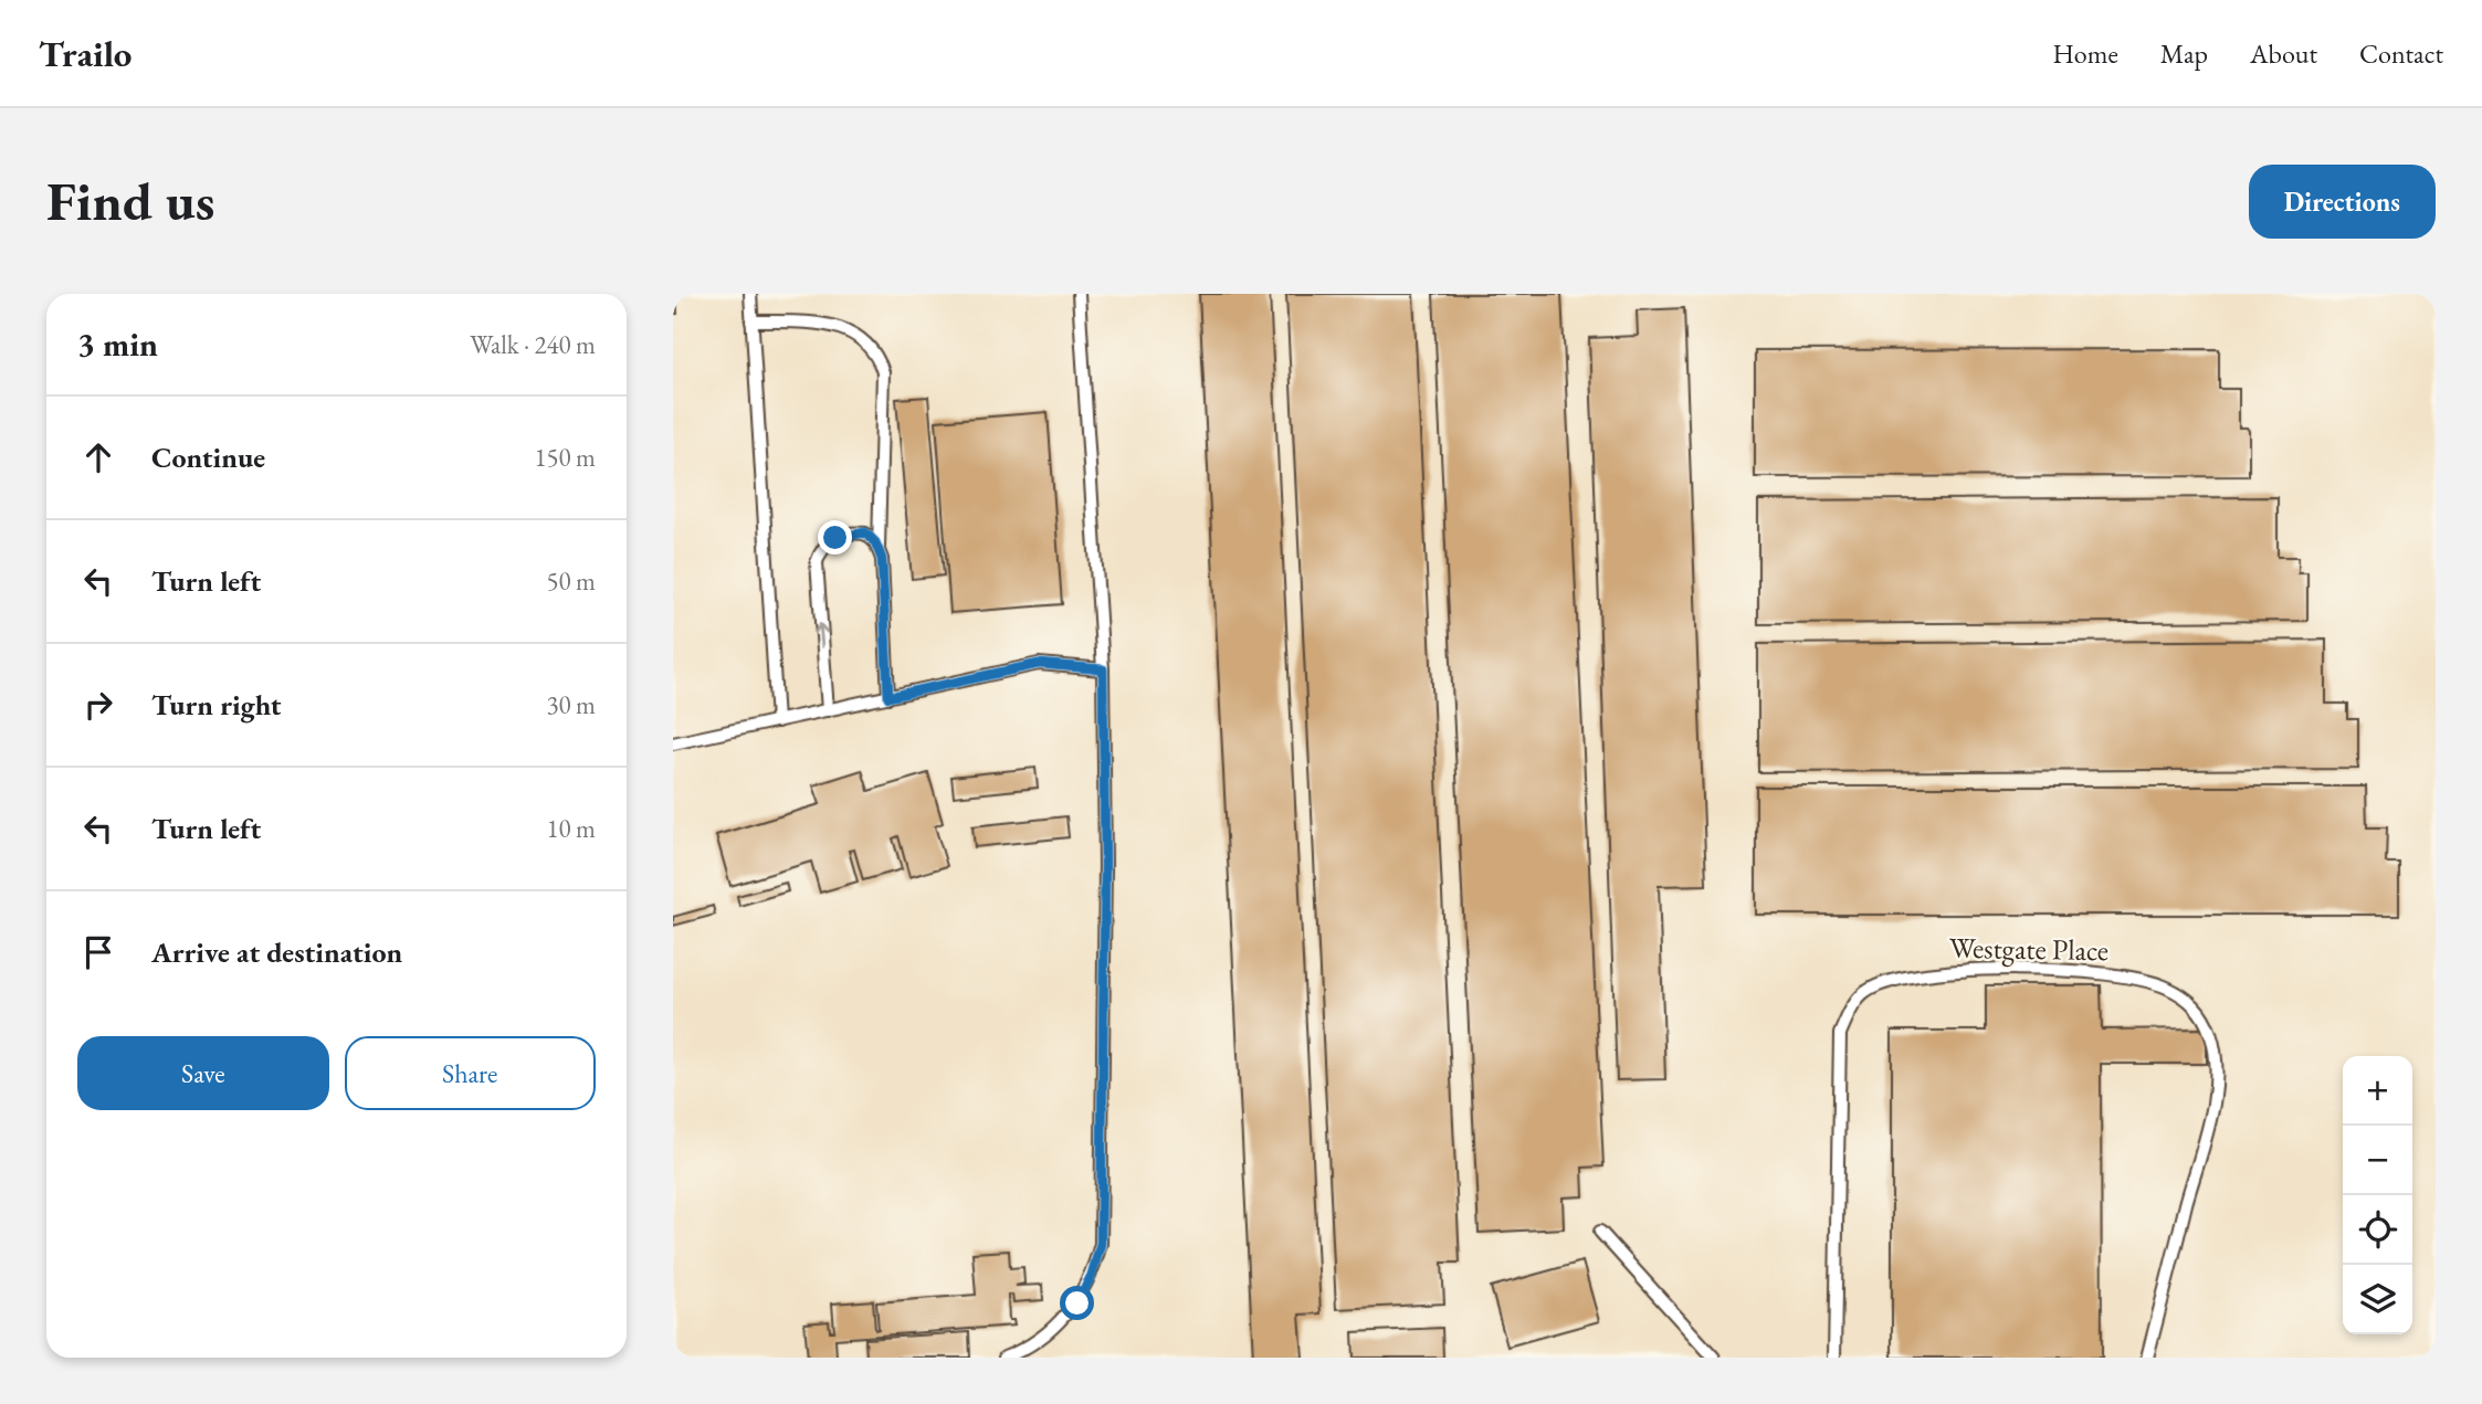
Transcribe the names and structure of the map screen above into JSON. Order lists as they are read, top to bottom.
{
  "streets": {
    "lane": ["Westgate Place"]
  },
  "page": {
    "header": "Trailo",
    "nav": [
      "Home",
      "Map",
      "About",
      "Contact"
    ],
    "buttons": [
      "Directions",
      ["Save", "Share"]
    ],
    "title": "Find us",
    "heading": ["3 min", "Walk · 240 m"],
    "list": [
      ["Continue", "150 m"],
      ["Turn left", "50 m"],
      ["Turn right", "30 m"],
      ["Turn left", "10 m"],
      "Arrive at destination"
    ],
    "map_buttons": ["+", "−"]
  }
}
